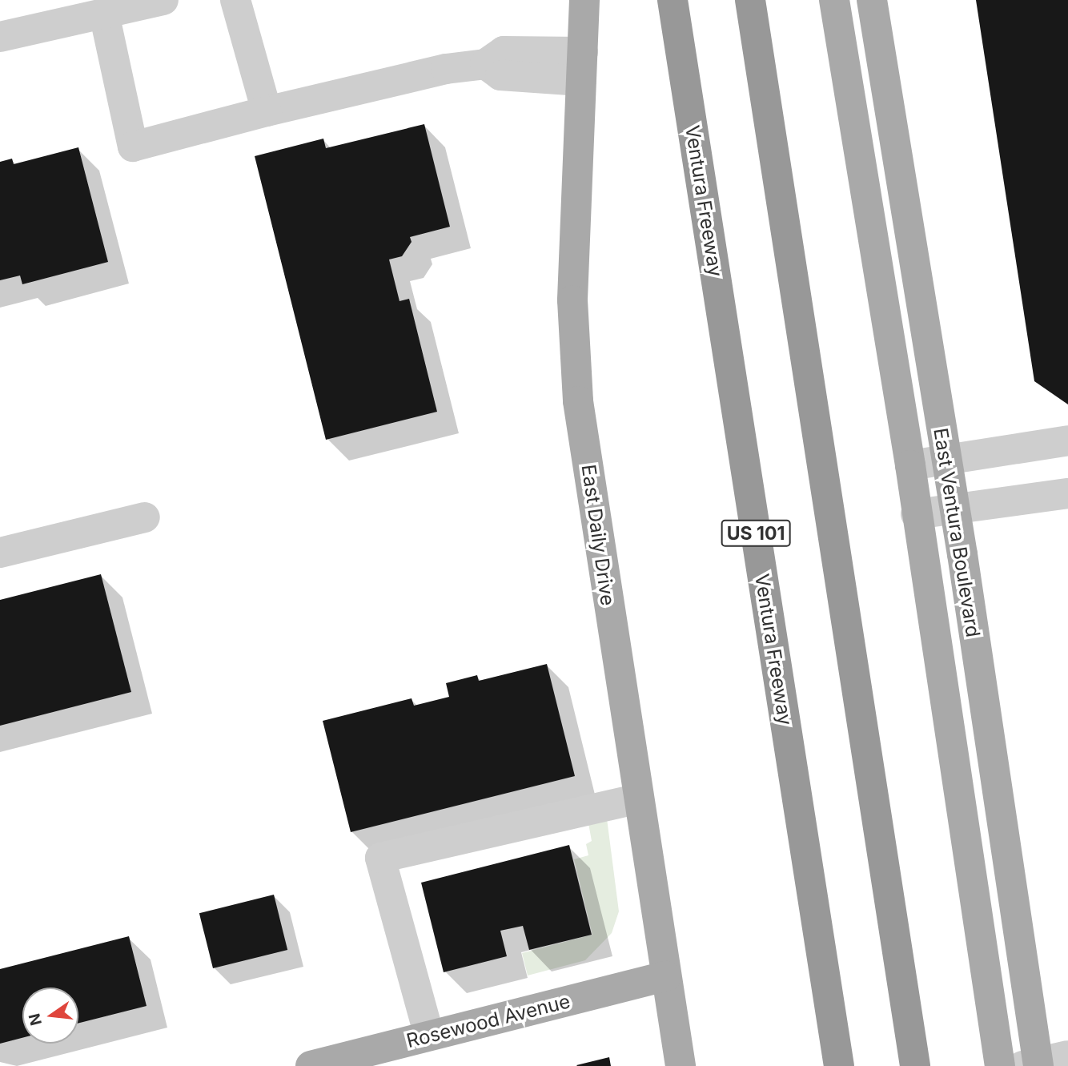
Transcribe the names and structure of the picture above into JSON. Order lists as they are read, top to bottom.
{
  "streets": {
    "highway": ["Ventura Freeway", "US 101"],
    "main road": ["East Ventura Boulevard", "East Daily Drive", "Rosewood Avenue"]
  },
  "crossings": [
    ["East Daily Drive", "Rosewood Avenue"]
  ],
  "north": "left"
}
